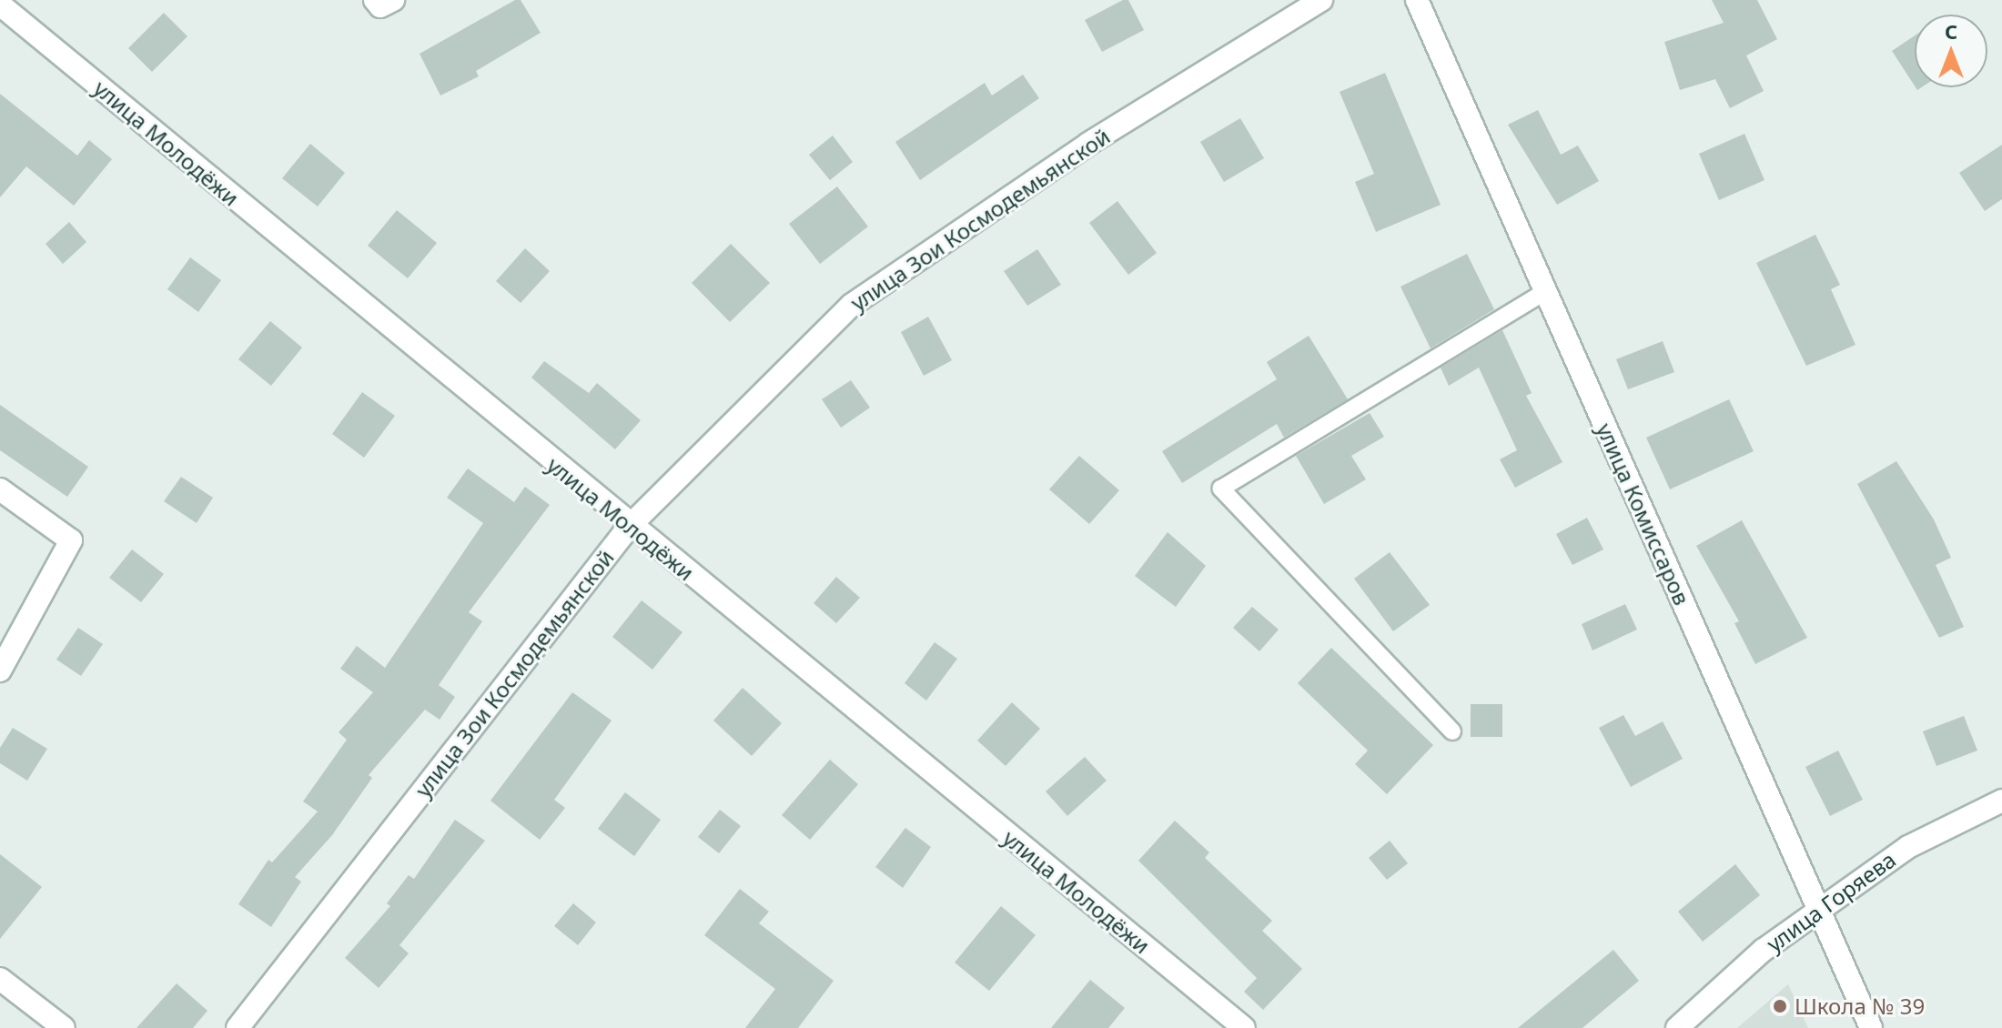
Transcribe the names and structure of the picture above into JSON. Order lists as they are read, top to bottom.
{
  "streets": {
    "street": [
      "улица Молодёжи",
      "улица Зои Космодемьянской",
      "улица Комиссаров",
      "улица Горяева"
    ]
  },
  "crossings": [
    ["улица Молодёжи", "улица Зои Космодемьянской"],
    ["улица Комиссаров", "улица Горяева"]
  ],
  "places": ["Школа № 39"],
  "north": "top"
}
